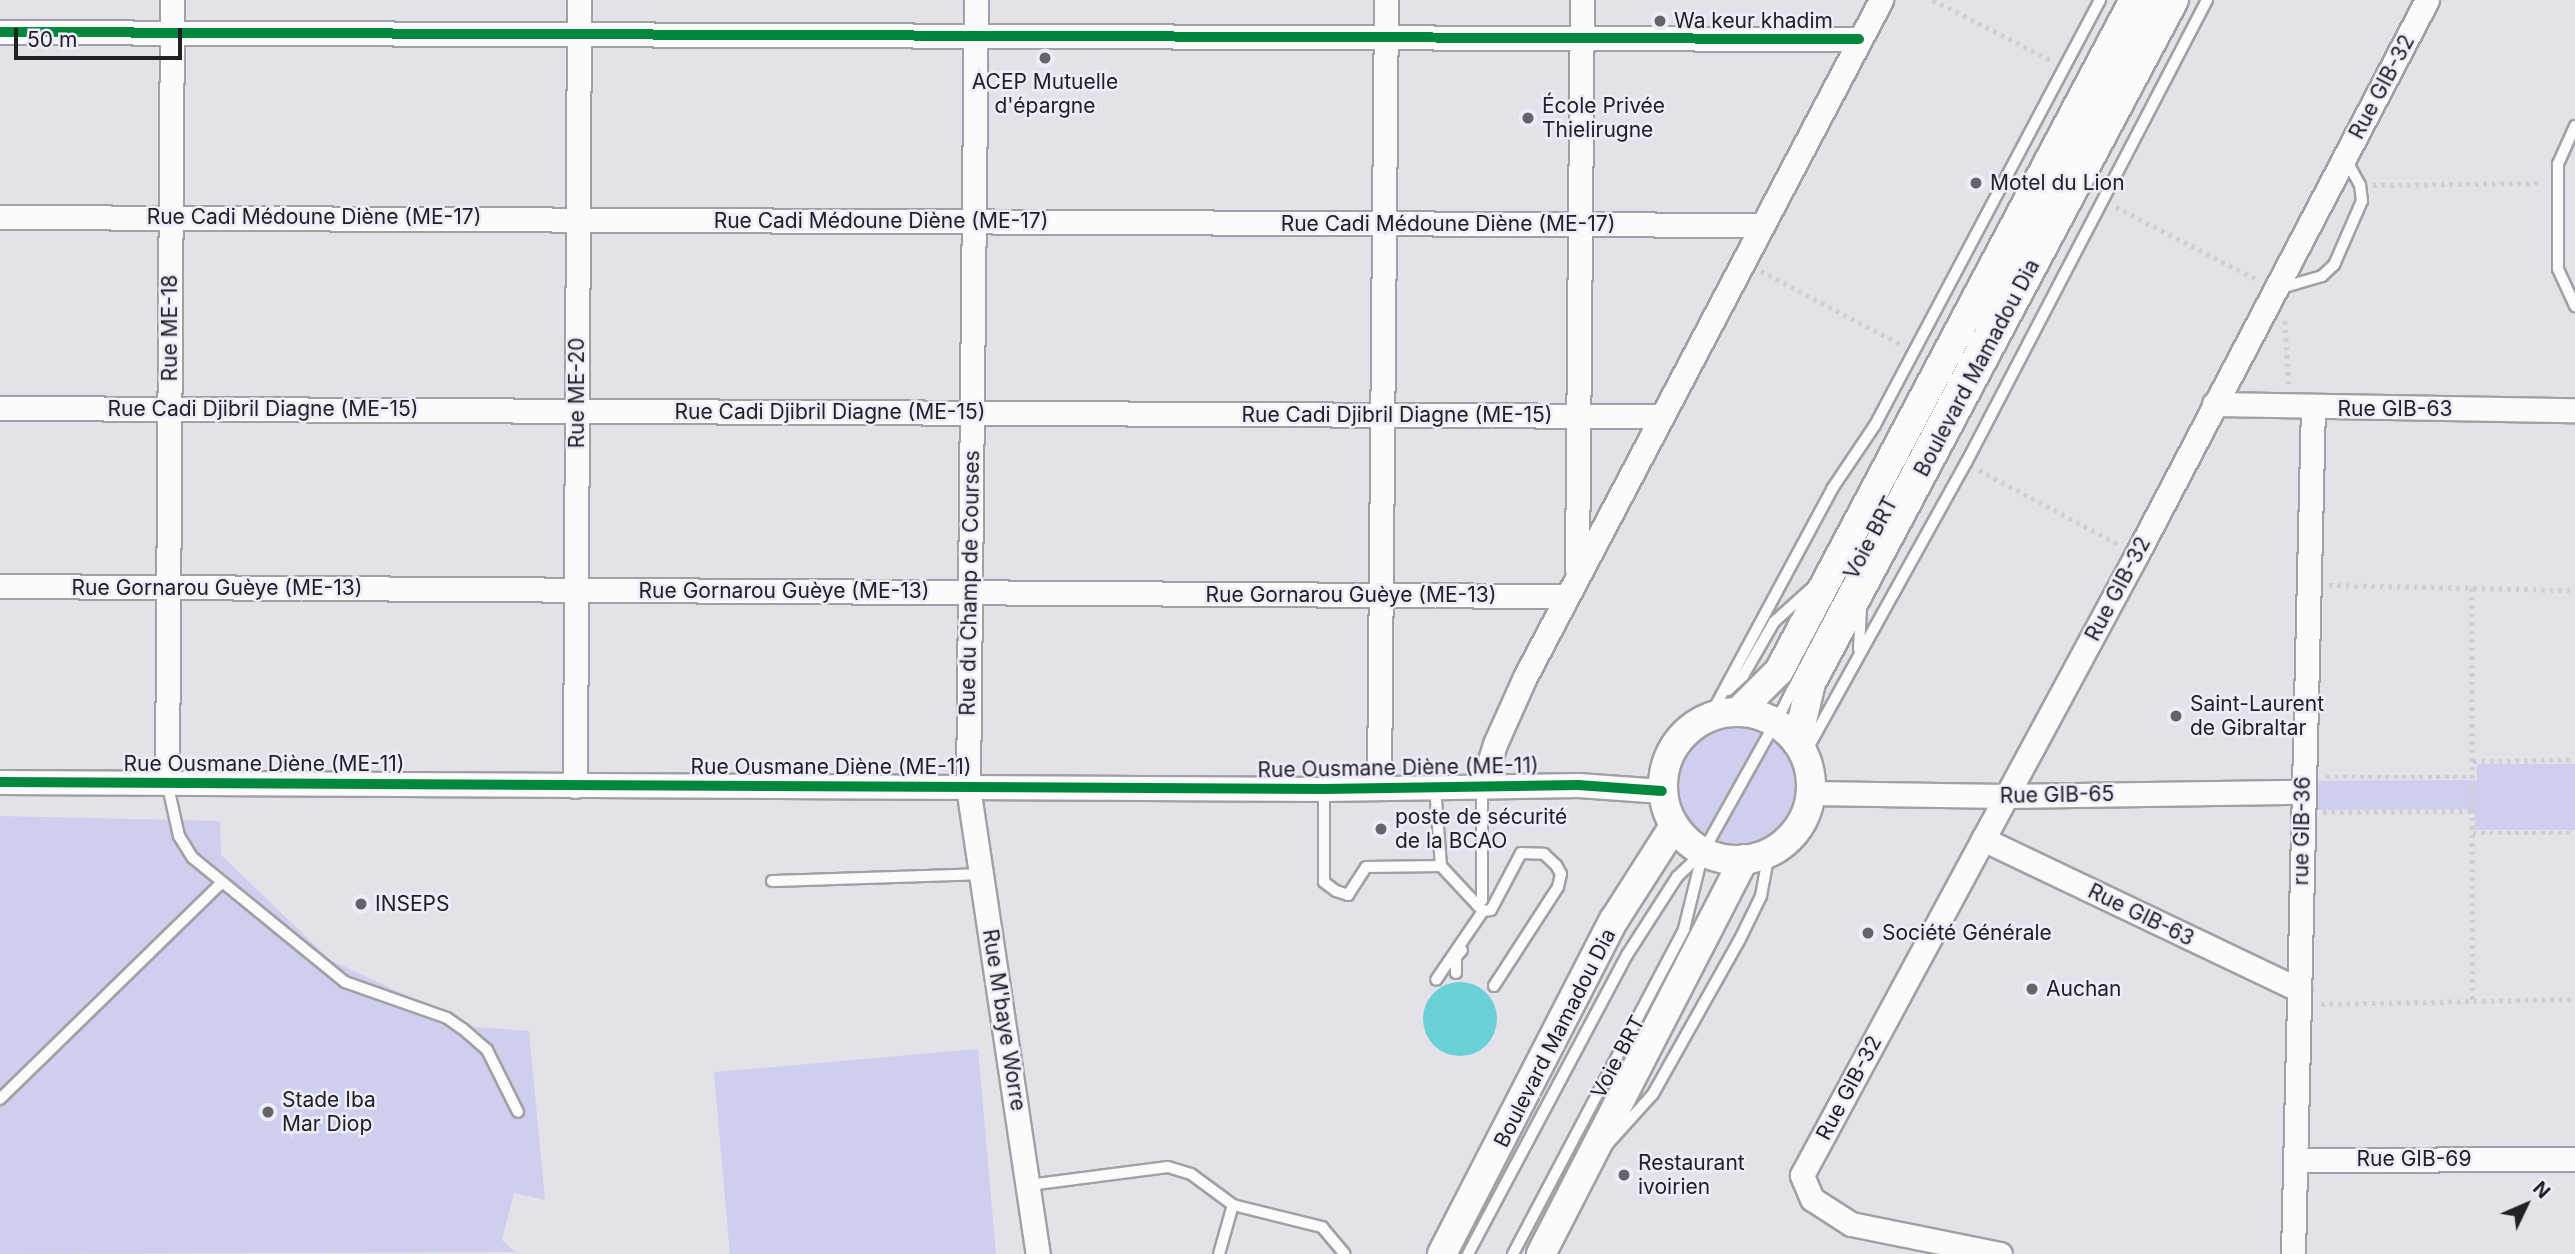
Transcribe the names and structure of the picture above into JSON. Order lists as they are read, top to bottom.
{
  "streets": {
    "street": [
      "Rue GIB-32",
      "Rue Cadi Médoune Diène (ME-17)",
      "Rue ME-18",
      "Boulevard Mamadou Dia",
      "Rue ME-20",
      "Rue Cadi Djibril Diagne (ME-15)",
      "Rue GIB-63",
      "Rue du Champ de Courses",
      "Rue Gornarou Guèye (ME-13)",
      "Rue Ousmane Diène (ME-11)",
      "Rue GIB-65",
      "rue GIB-36",
      "Rue M'baye Worre",
      "Rue GIB-69"
    ],
    "lane": ["Voie BRT"]
  },
  "crossings": [
    ["Rue GIB-32", "Rue GIB-63"],
    ["Rue GIB-32", "Rue GIB-65"],
    ["Rue Cadi Médoune Diène (ME-17)", "Rue ME-18"],
    ["Rue Cadi Médoune Diène (ME-17)", "Rue ME-20"],
    ["Rue Cadi Médoune Diène (ME-17)", "Rue du Champ de Courses"],
    ["Rue ME-18", "Rue Cadi Djibril Diagne (ME-15)"],
    ["Rue ME-18", "Rue Gornarou Guèye (ME-13)"],
    ["Rue ME-18", "Rue Ousmane Diène (ME-11)"],
    ["Boulevard Mamadou Dia", "Rue Ousmane Diène (ME-11)"],
    ["Rue ME-20", "Rue Cadi Djibril Diagne (ME-15)"],
    ["Rue ME-20", "Rue Gornarou Guèye (ME-13)"],
    ["Rue ME-20", "Rue Ousmane Diène (ME-11)"],
    ["Rue Cadi Djibril Diagne (ME-15)", "Rue du Champ de Courses"],
    ["Rue GIB-63", "rue GIB-36"],
    ["Rue du Champ de Courses", "Rue Gornarou Guèye (ME-13)"],
    ["Rue du Champ de Courses", "Rue Ousmane Diène (ME-11)"],
    ["Rue du Champ de Courses", "Rue M'baye Worre"],
    ["Rue Ousmane Diène (ME-11)", "Rue M'baye Worre"],
    ["Rue GIB-65", "rue GIB-36"],
    ["rue GIB-36", "Rue GIB-69"]
  ],
  "places": [
    "Wa keur khadim",
    "ACEP Mutuelle d'épargne",
    "École Privée Thielirugne",
    "Motel du Lion",
    "Saint-Laurent de Gibraltar",
    "poste de sécurité de la BCAO",
    "INSEPS",
    "Société Générale",
    "Auchan",
    "Stade Iba Mar Diop",
    "Restaurant ivoirien"
  ],
  "scale_bar": "50 m",
  "north": "top right"
}
